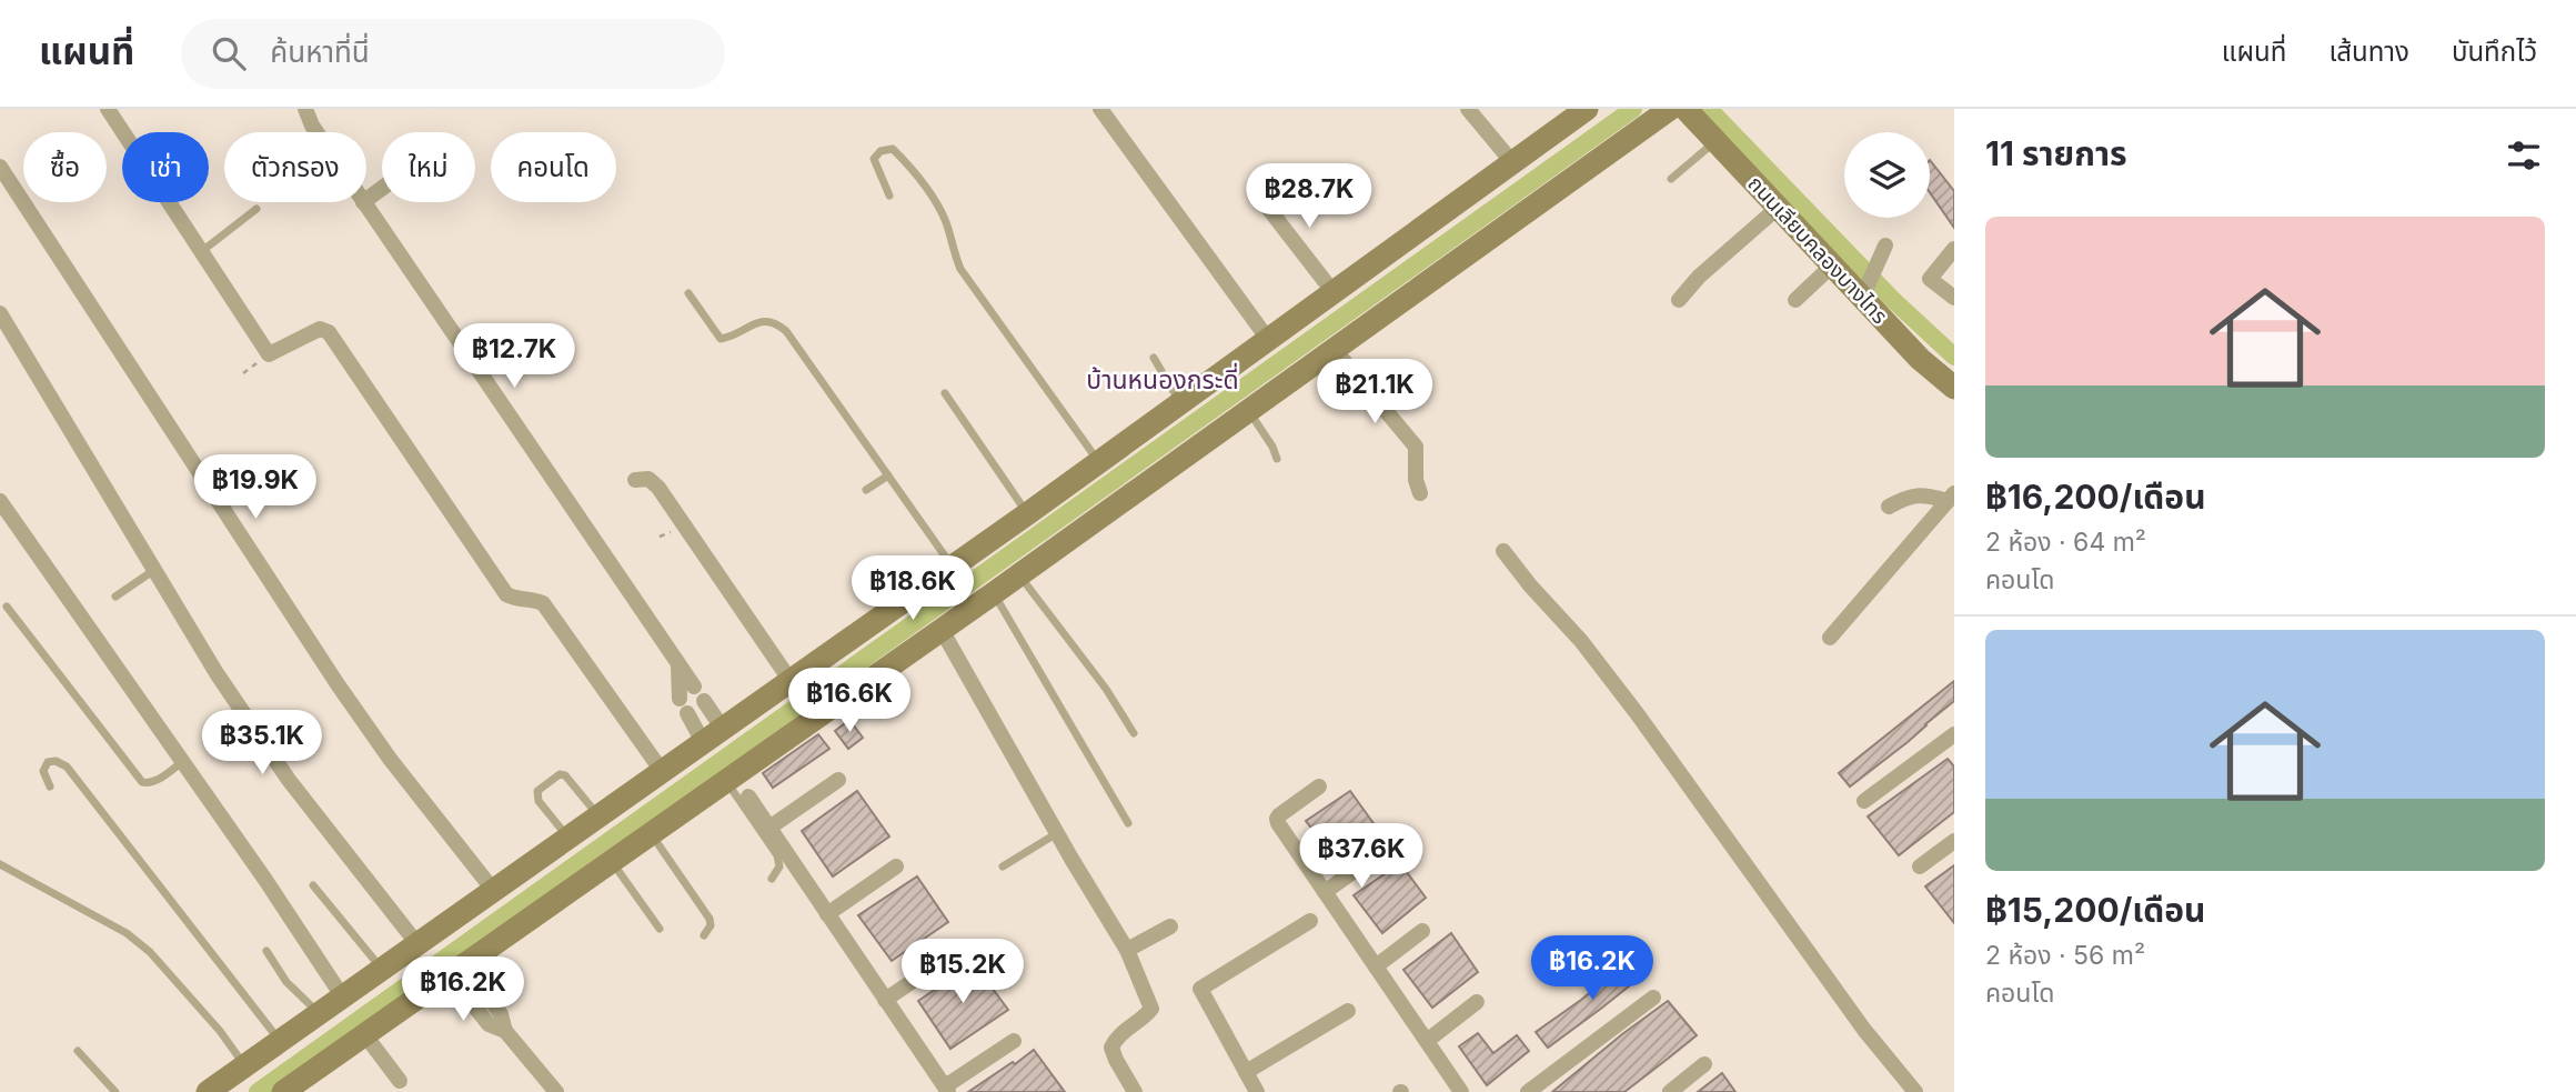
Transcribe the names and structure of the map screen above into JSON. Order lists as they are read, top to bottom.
{
  "streets": {
    "street": ["ถนนเลียบคลองบางไทร"]
  },
  "districts": ["บ้านหนองกระดี่"],
  "page": {
    "header": "แผนที่",
    "search": "ค้นหาที่นี่",
    "nav": ["แผนที่", "เส้นทาง", "บันทึกไว้"],
    "heading": "11 รายการ",
    "chip": [
      "ซื้อ",
      "เช่า",
      "ตัวกรอง",
      "ใหม่",
      "คอนโด"
    ],
    "price": [
      "฿28.7K",
      "฿12.7K",
      "฿21.1K",
      "฿19.9K",
      "฿18.6K",
      "฿16.6K",
      "฿35.1K",
      "฿37.6K",
      "฿16.2K",
      "฿15.2K",
      "฿16.2K"
    ],
    "list": [
      {
        "name": "฿16,200/เดือน",
        "note": "2 ห้อง · 64 m² · คอนโด"
      },
      {
        "name": "฿15,200/เดือน",
        "note": "2 ห้อง · 56 m² · คอนโด"
      }
    ]
  }
}
